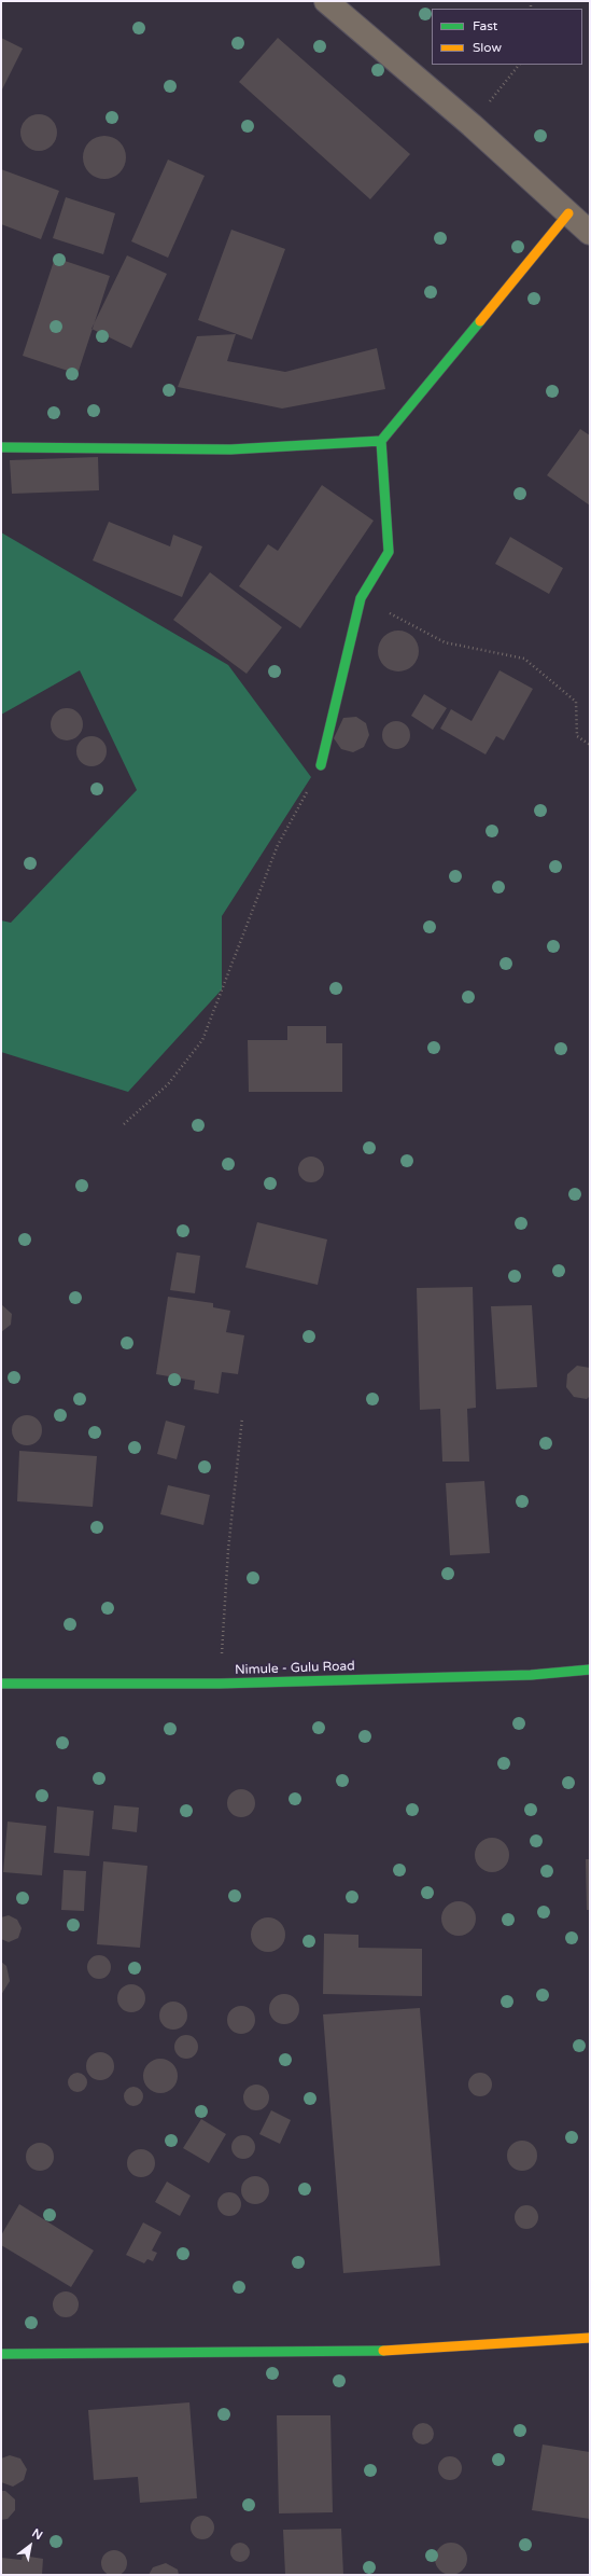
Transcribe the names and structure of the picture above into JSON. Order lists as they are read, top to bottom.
{
  "streets": {
    "street": ["Nimule - Gulu Road"]
  },
  "legend": ["Fast", "Slow"],
  "north": "top right"
}
